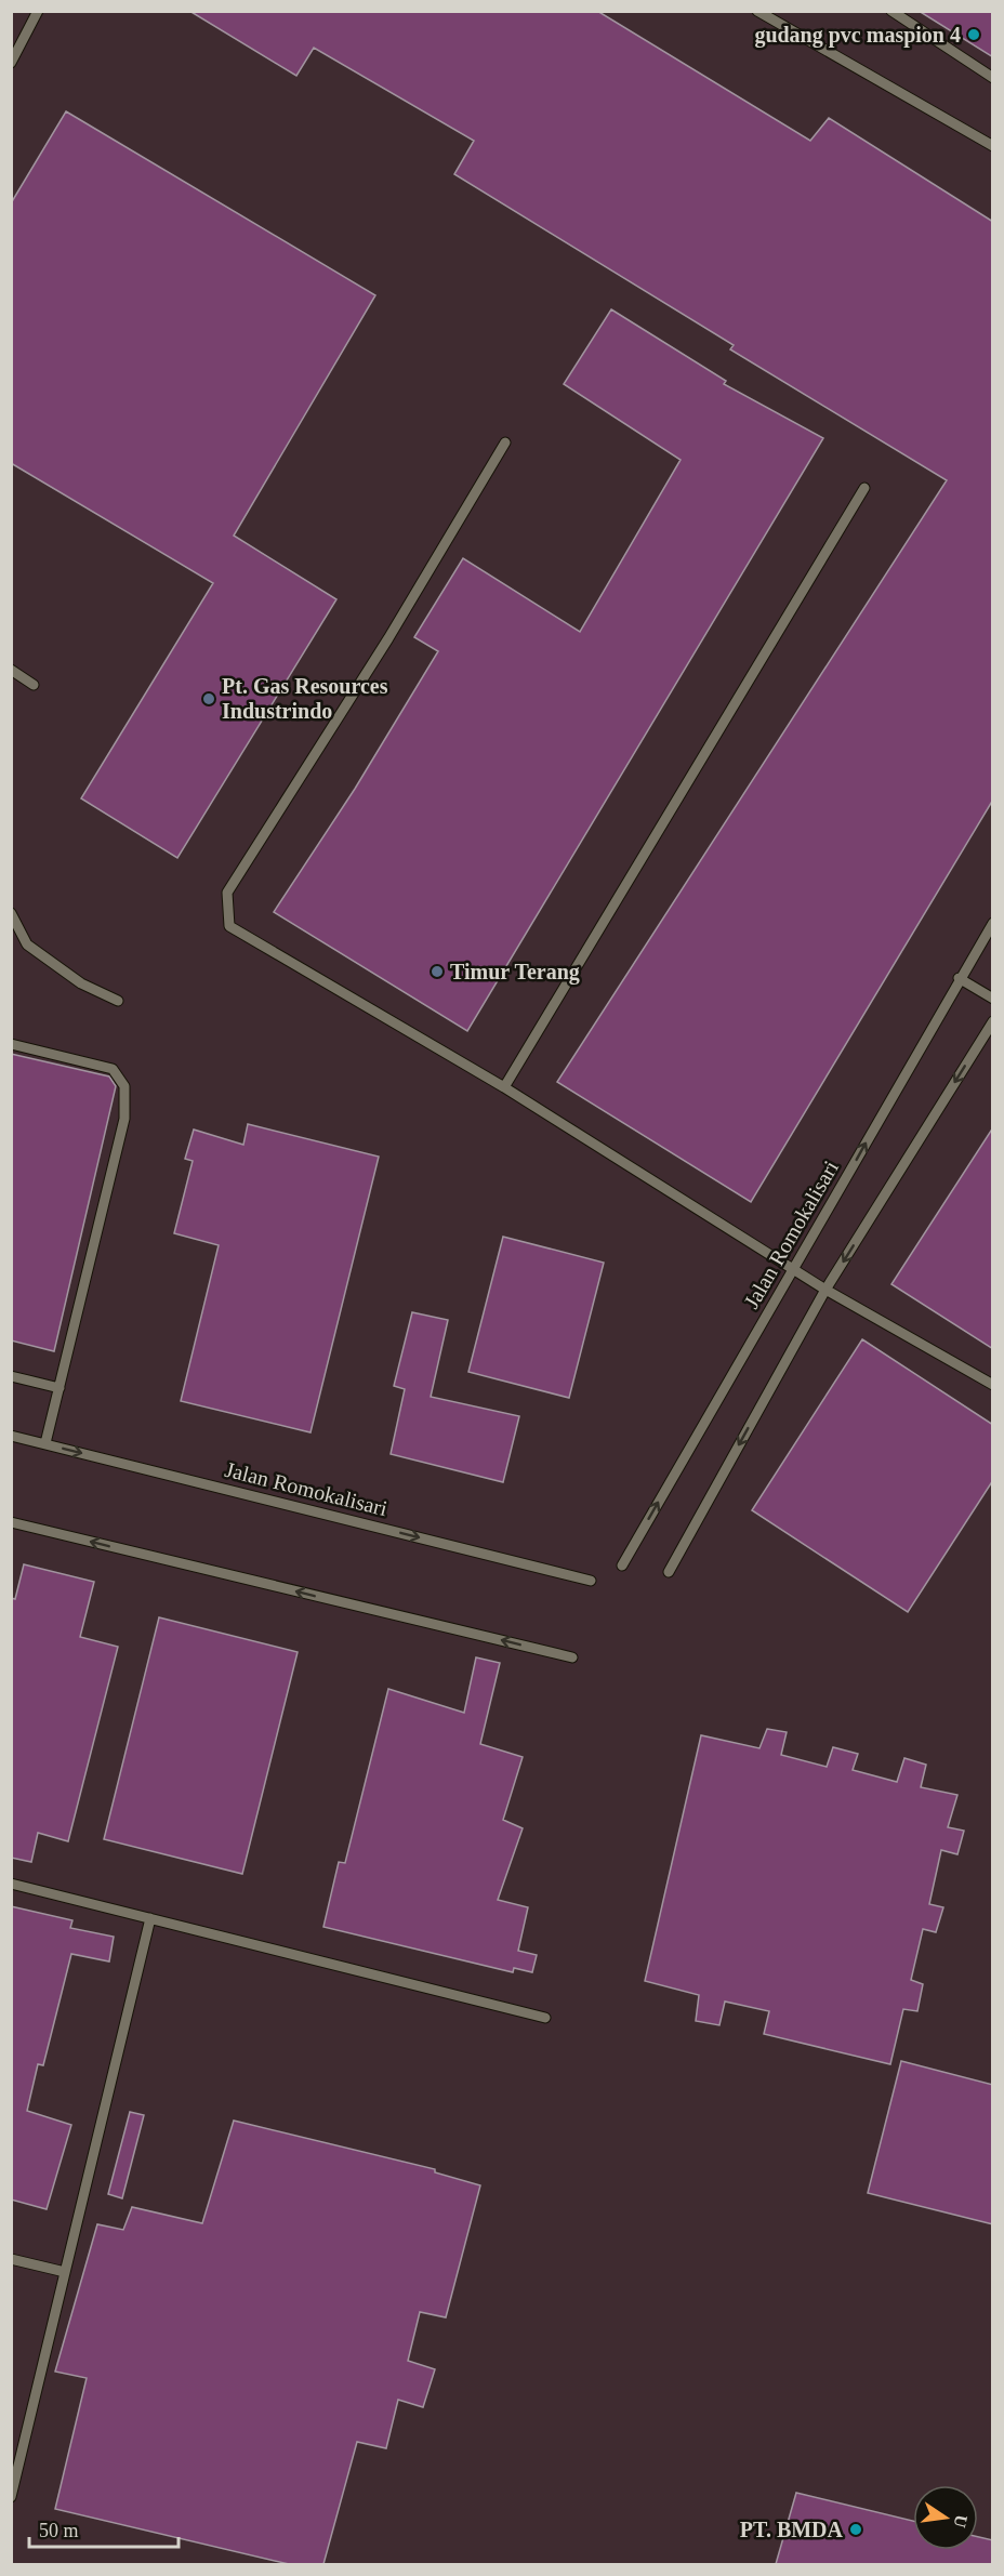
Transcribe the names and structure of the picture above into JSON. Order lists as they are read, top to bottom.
{
  "streets": {
    "lane": ["Jalan Romokalisari"]
  },
  "places": [
    "gudang pvc maspion 4",
    "Pt. Gas Resources Industrindo",
    "Timur Terang",
    "PT. BMDA"
  ],
  "scale_bar": "50 m",
  "north": "right"
}
